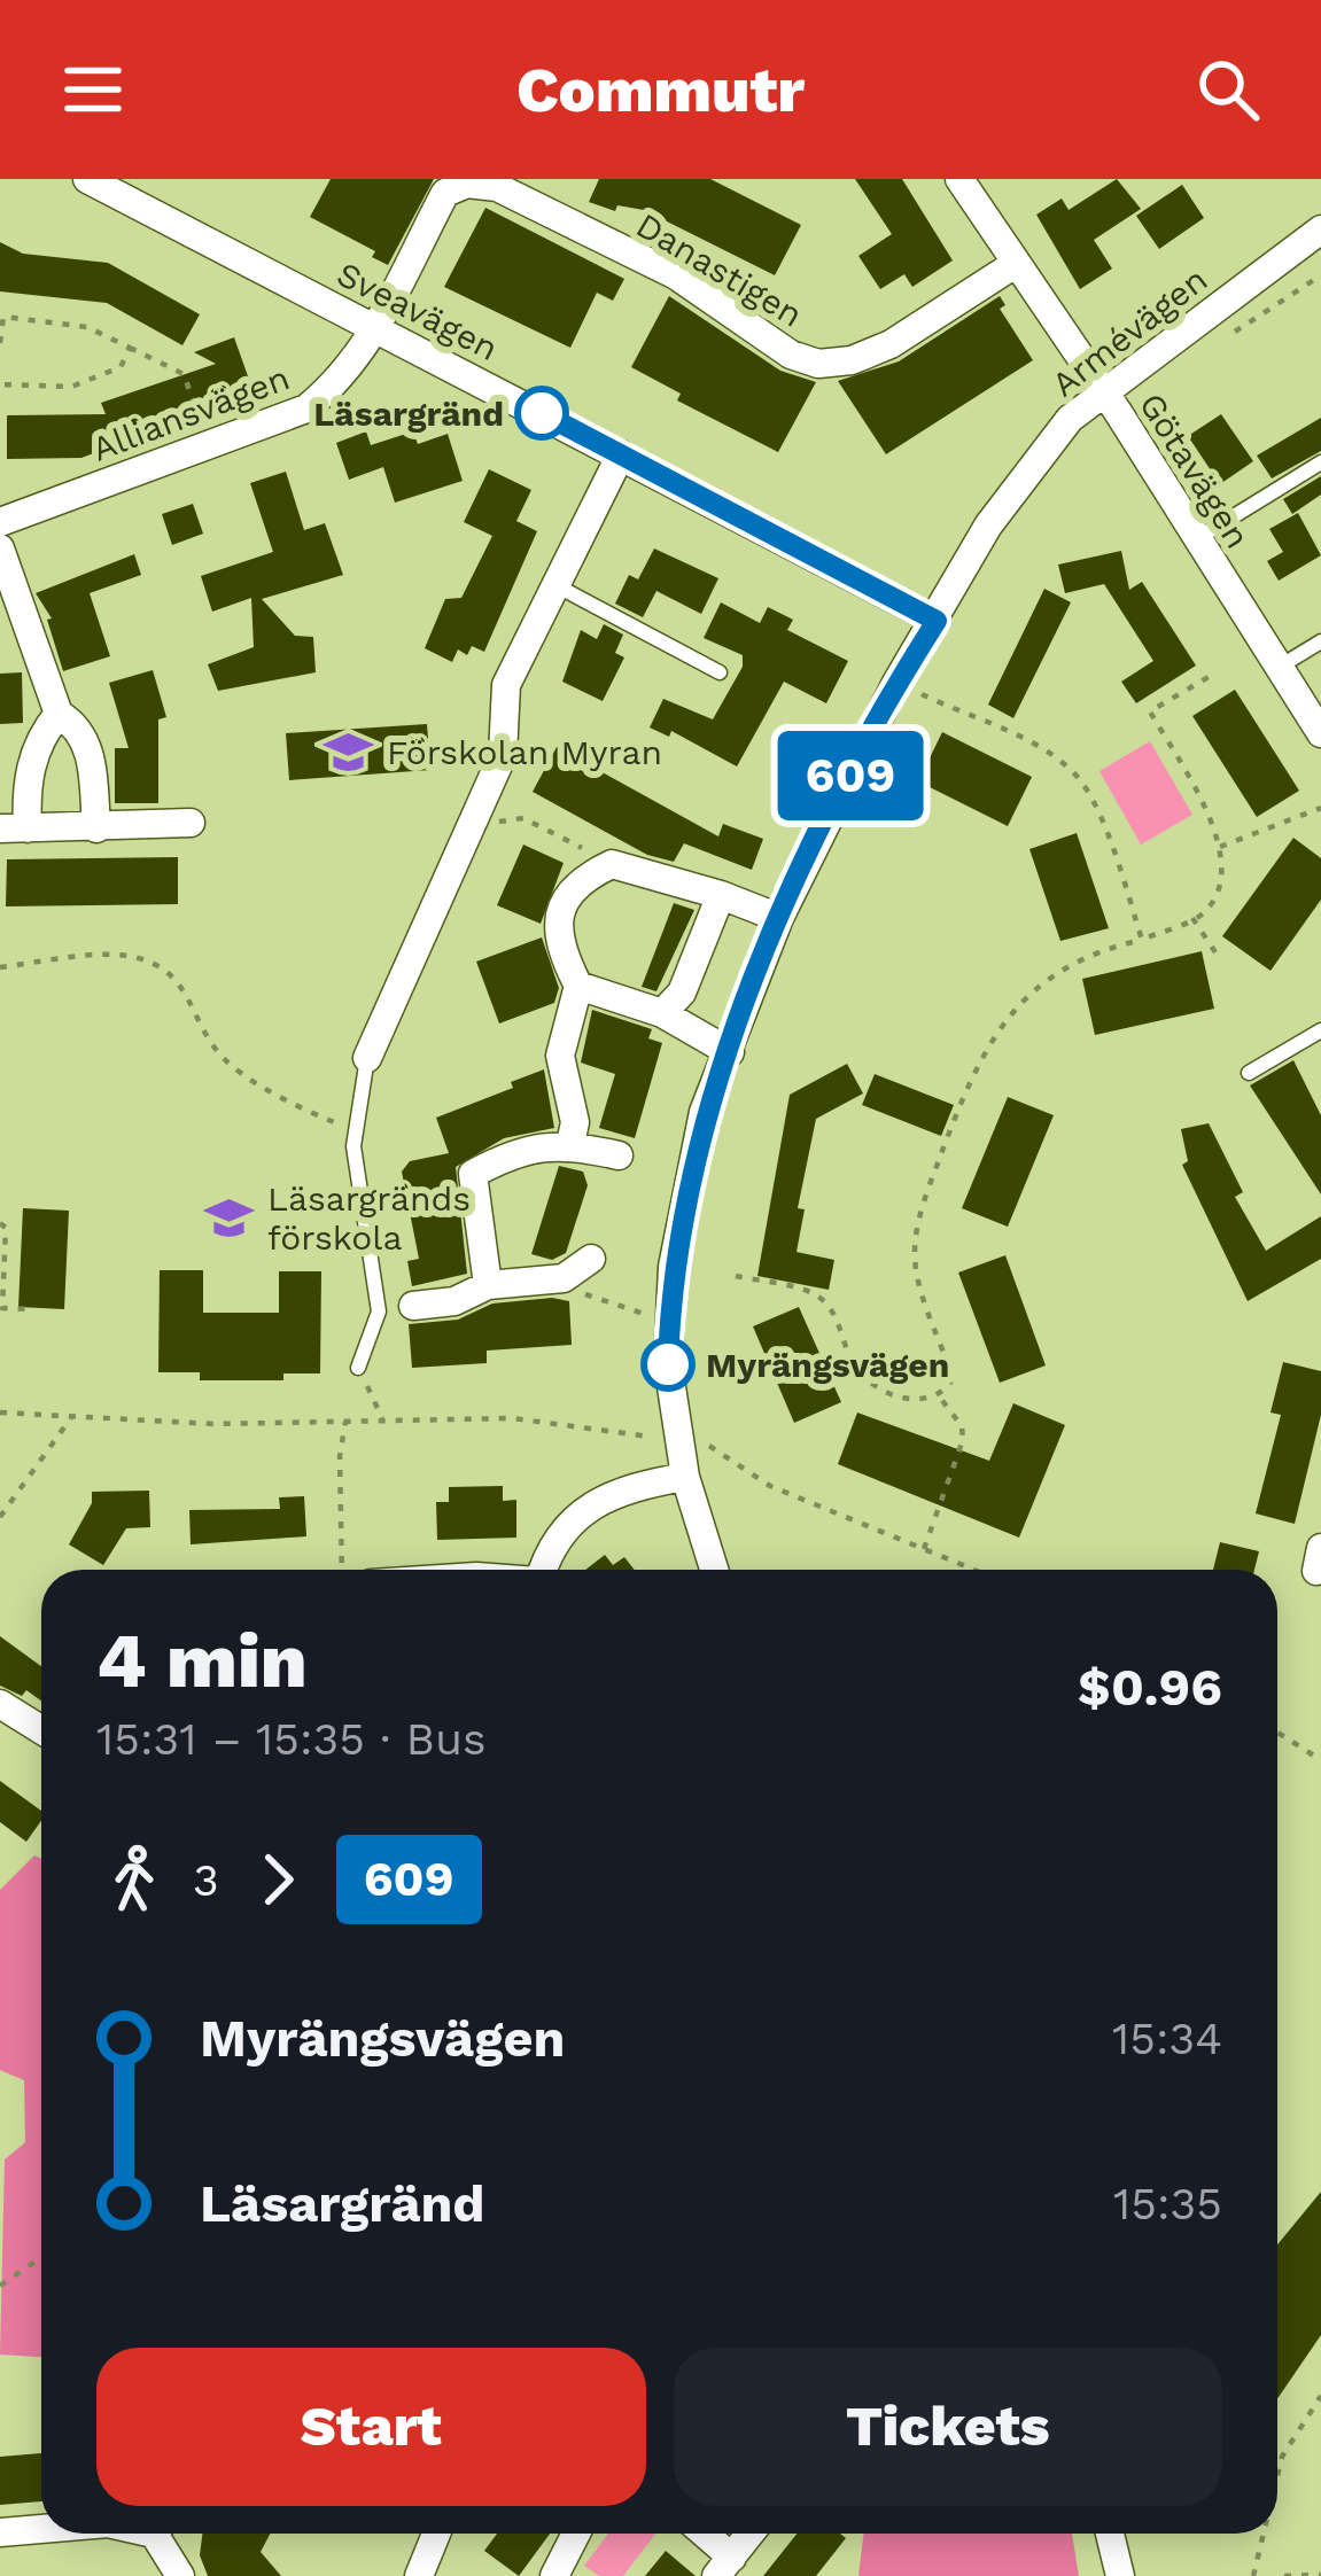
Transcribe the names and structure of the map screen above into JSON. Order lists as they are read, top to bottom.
{
  "streets": {
    "street": [
      "Danastigen",
      "Sveavägen",
      "Armévägen",
      "Alliansvägen",
      "Götavägen"
    ]
  },
  "crossings": [
    ["Danastigen", "Sveavägen"],
    ["Danastigen", "Alliansvägen"],
    ["Danastigen", "Götavägen"],
    ["Sveavägen", "Armévägen"],
    ["Sveavägen", "Alliansvägen"],
    ["Armévägen", "Götavägen"]
  ],
  "places": {
    "other": ["Läsargränd", "Myrängsvägen"],
    "school or university": ["Förskolan Myran", "Läsargränds förskola"]
  },
  "lines": ["bus line 609"],
  "page": {
    "header": "Commutr",
    "on_map": "609",
    "heading": ["4 min", "15:31 – 15:35 · Bus", "$0.96"],
    "legs": ["3", "609"],
    "list": [
      {
        "name": "Myrängsvägen",
        "value": "15:34"
      },
      {
        "name": "Läsargränd",
        "value": "15:35"
      }
    ],
    "buttons": ["Start", "Tickets"]
  }
}
